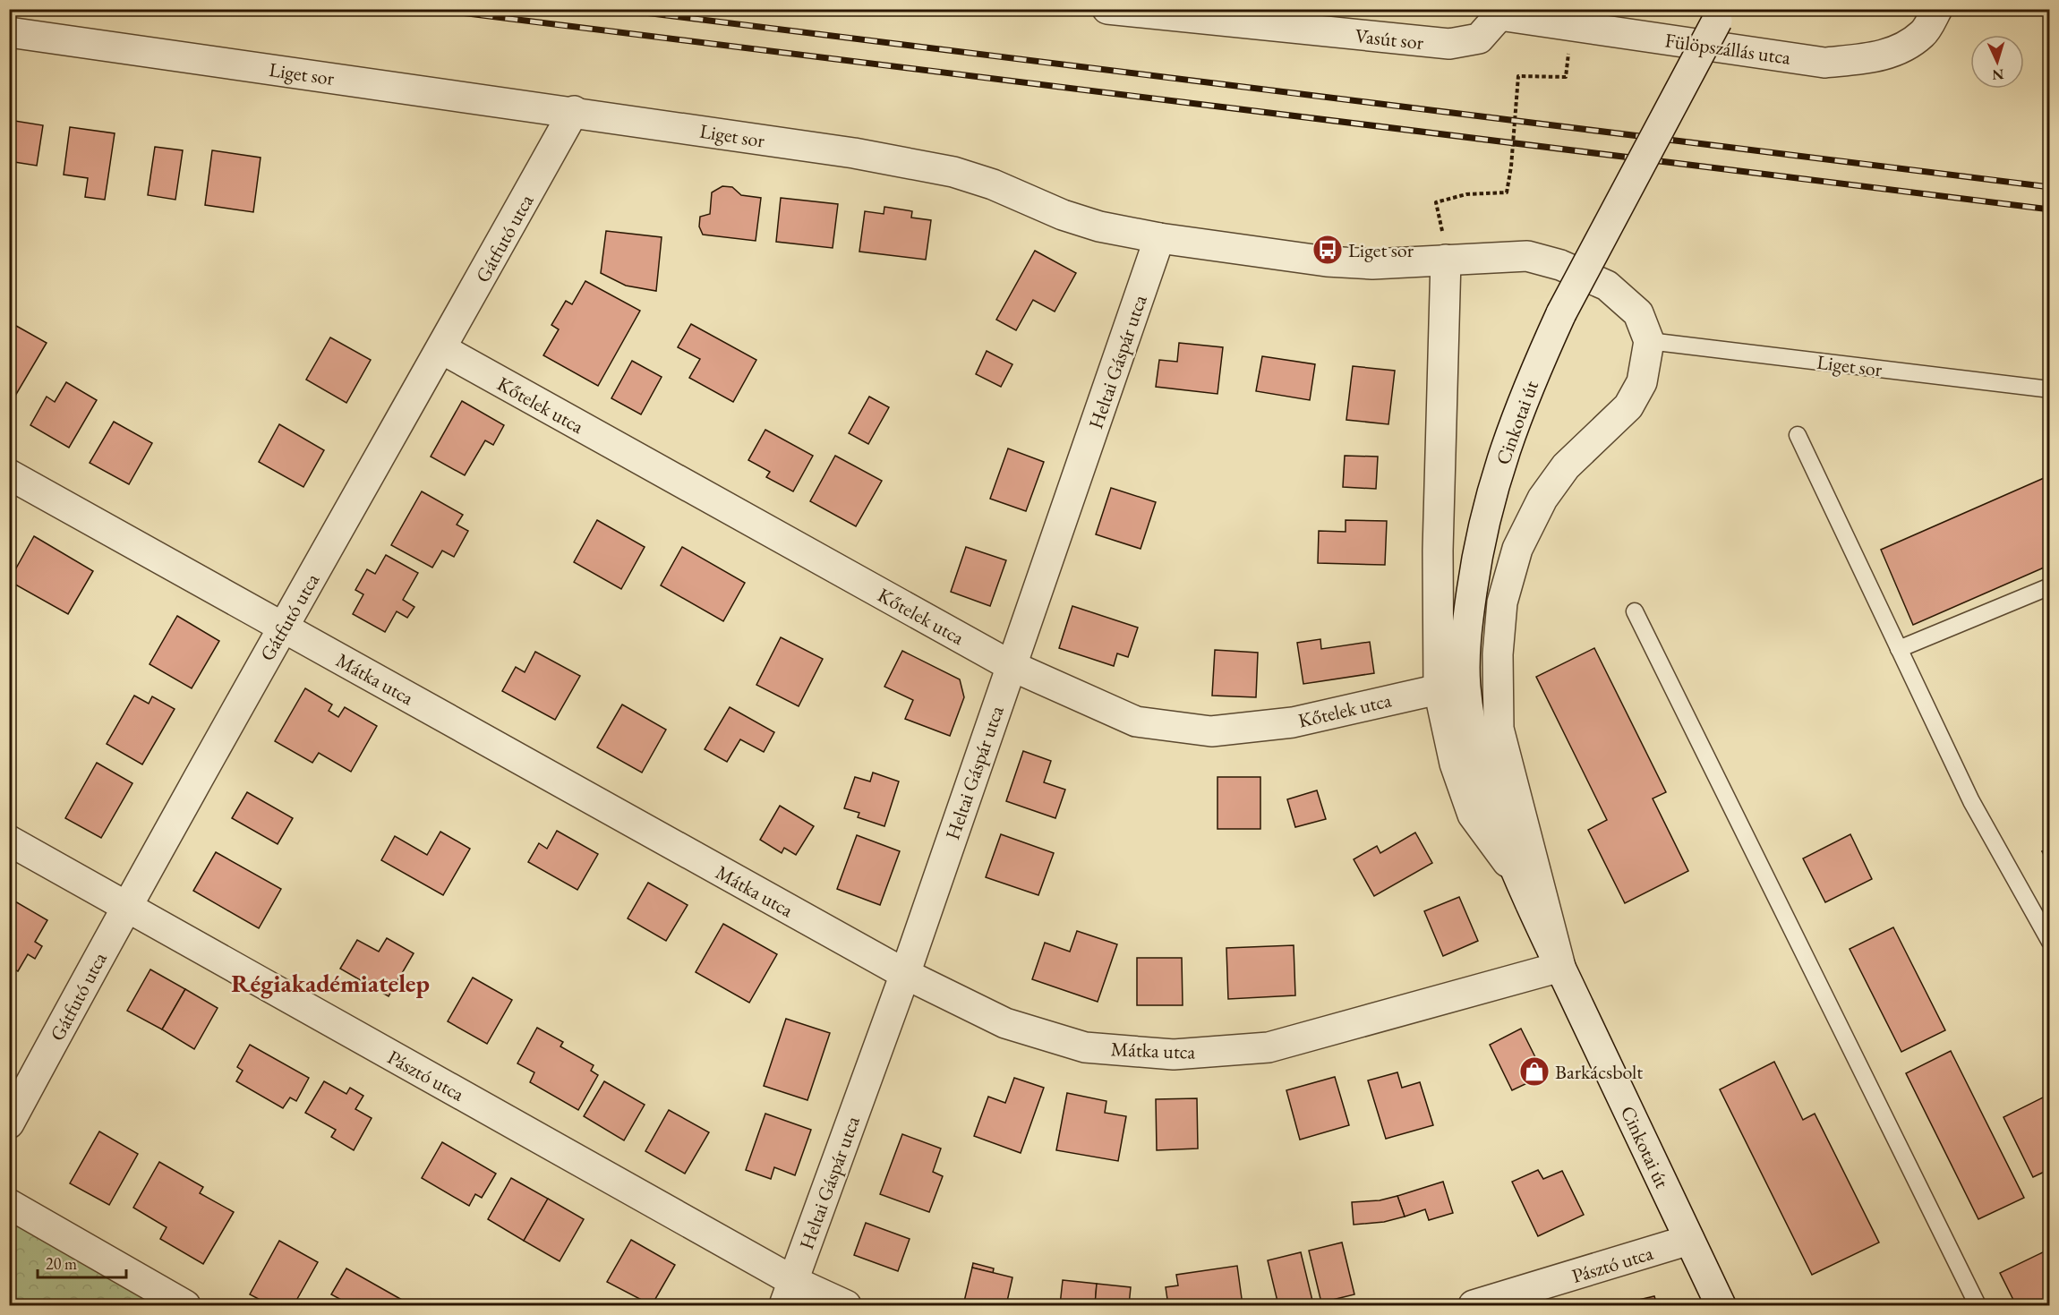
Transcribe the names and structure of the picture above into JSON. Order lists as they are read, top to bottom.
{
  "streets": {
    "street": [
      "Vasút sor",
      "Fülöpszállás utca",
      "Liget sor",
      "Gátfutó utca",
      "Heltai Gáspár utca",
      "Kőtelek utca",
      "Cinkotai út",
      "Mátka utca",
      "Pásztó utca"
    ]
  },
  "crossings": [
    ["Vasút sor", "Fülöpszállás utca"],
    ["Liget sor", "Gátfutó utca"],
    ["Liget sor", "Heltai Gáspár utca"],
    ["Liget sor", "Cinkotai út"],
    ["Gátfutó utca", "Kőtelek utca"],
    ["Gátfutó utca", "Mátka utca"],
    ["Gátfutó utca", "Pásztó utca"],
    ["Heltai Gáspár utca", "Kőtelek utca"],
    ["Heltai Gáspár utca", "Mátka utca"],
    ["Heltai Gáspár utca", "Pásztó utca"],
    ["Kőtelek utca", "Cinkotai út"],
    ["Cinkotai út", "Mátka utca"],
    ["Cinkotai út", "Pásztó utca"]
  ],
  "districts": ["Régiakadémiatelep"],
  "places": {
    "bus stop": ["Liget sor"],
    "shop": ["Barkácsbolt"]
  },
  "scale_bar": "20 m",
  "north": "bottom"
}
